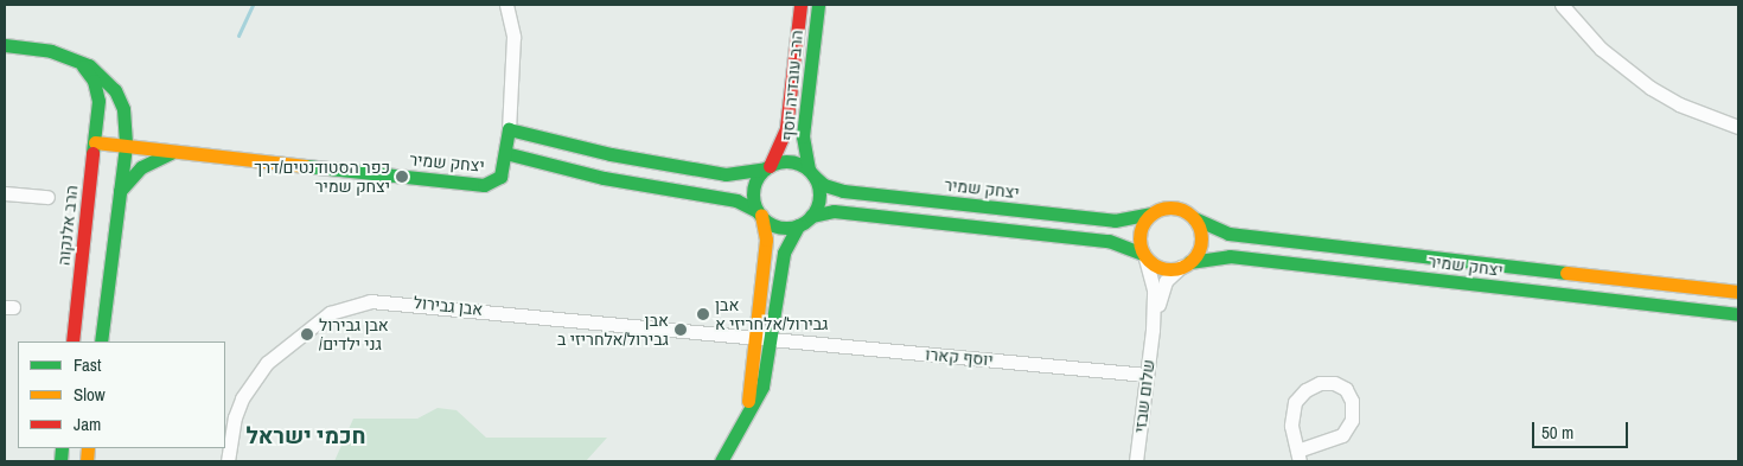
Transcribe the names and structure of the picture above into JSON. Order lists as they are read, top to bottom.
{
  "streets": {
    "main road": ["הרב עובדיה יוסף", "יצחק שמיר", "הרב אלנקוה"],
    "street": ["אבן גבירול", "יוסף קארו", "שלום שבזי"]
  },
  "crossings": [
    ["הרב עובדיה יוסף", "יצחק שמיר"],
    ["יצחק שמיר", "שלום שבזי"],
    ["אבן גבירול", "יוסף קארו"],
    ["יוסף קארו", "שלום שבזי"]
  ],
  "districts": ["חכמי ישראל"],
  "places": [
    "כפר הסטודנטים/דרך יצחק שמיר",
    "אבן גבירול/אלחריזי א",
    "אבן גבירול/אלחריזי ב",
    "אבן גבירול /גני ילדים"
  ],
  "legend": ["Fast", "Slow", "Jam"],
  "scale_bar": "50 m"
}
